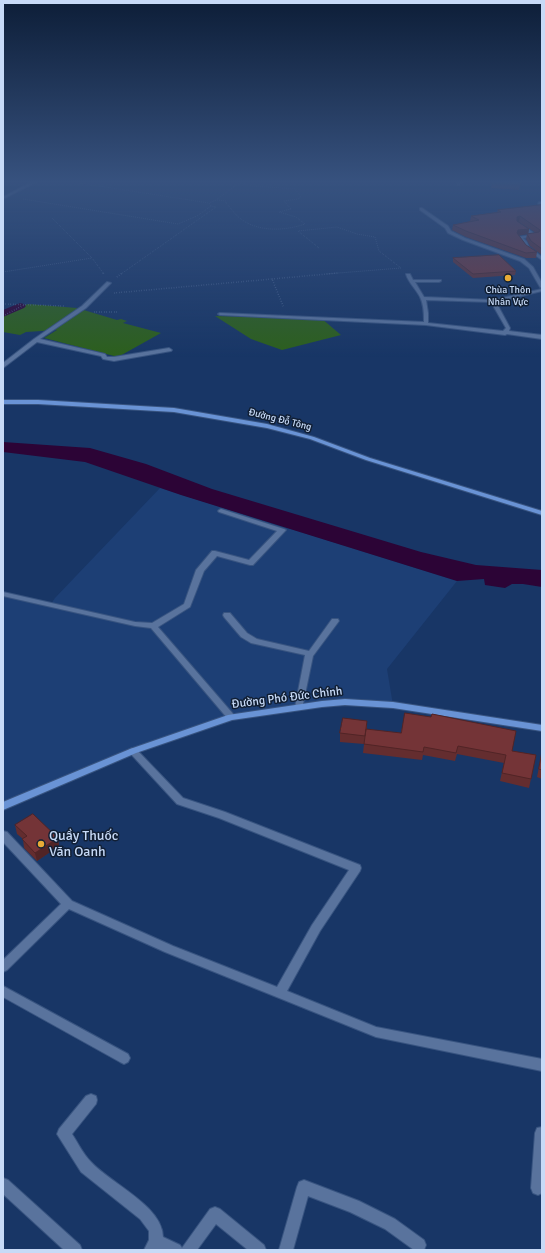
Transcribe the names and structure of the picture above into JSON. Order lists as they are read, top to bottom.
{
  "streets": {
    "main road": ["Đường Đỗ Tông", "Đường Phó Đức Chính"]
  },
  "places": ["Chùa Thôn Nhân Vực", "Quầy Thuốc Văn Oanh"]
}
